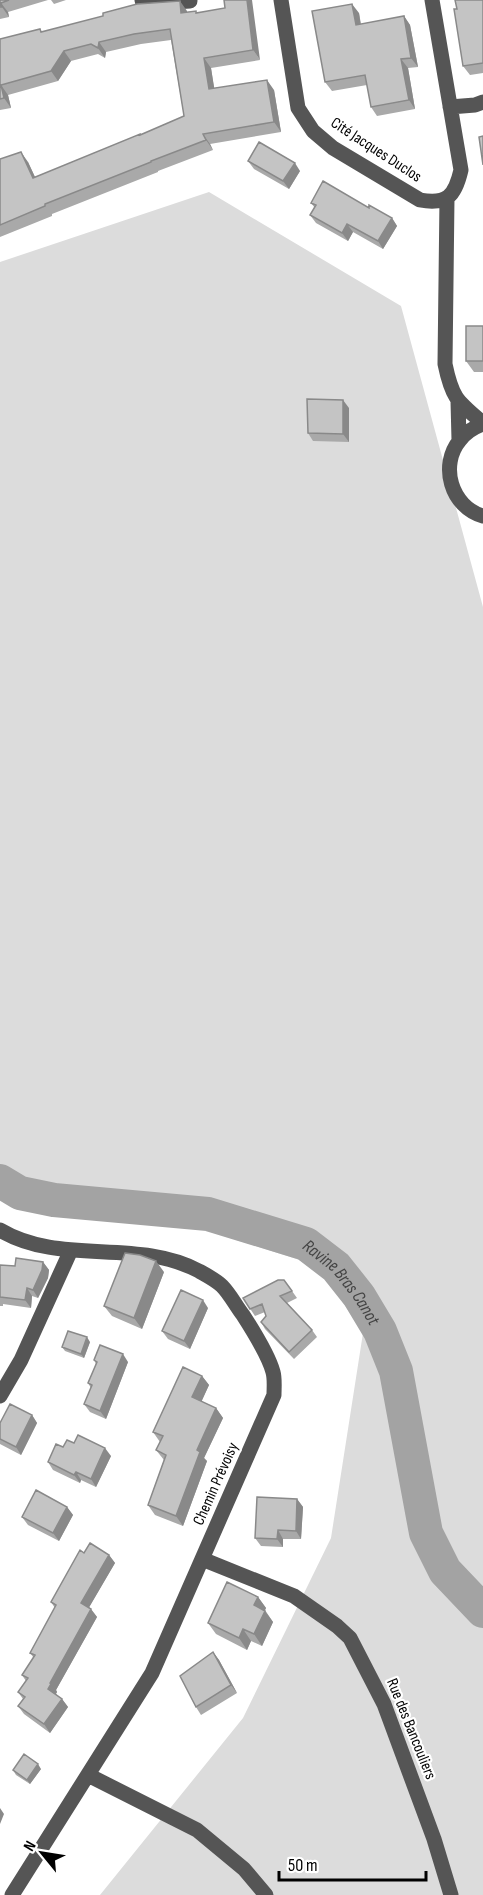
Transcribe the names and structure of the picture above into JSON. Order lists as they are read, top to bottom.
{
  "streets": {
    "street": ["Cité Jacques Duclos", "Chemin Prévoisy", "Rue des Bancouliers"]
  },
  "crossings": [
    ["Chemin Prévoisy", "Rue des Bancouliers"]
  ],
  "water": ["Ravine Bras Canot"],
  "scale_bar": "50 m",
  "north": "top left"
}
